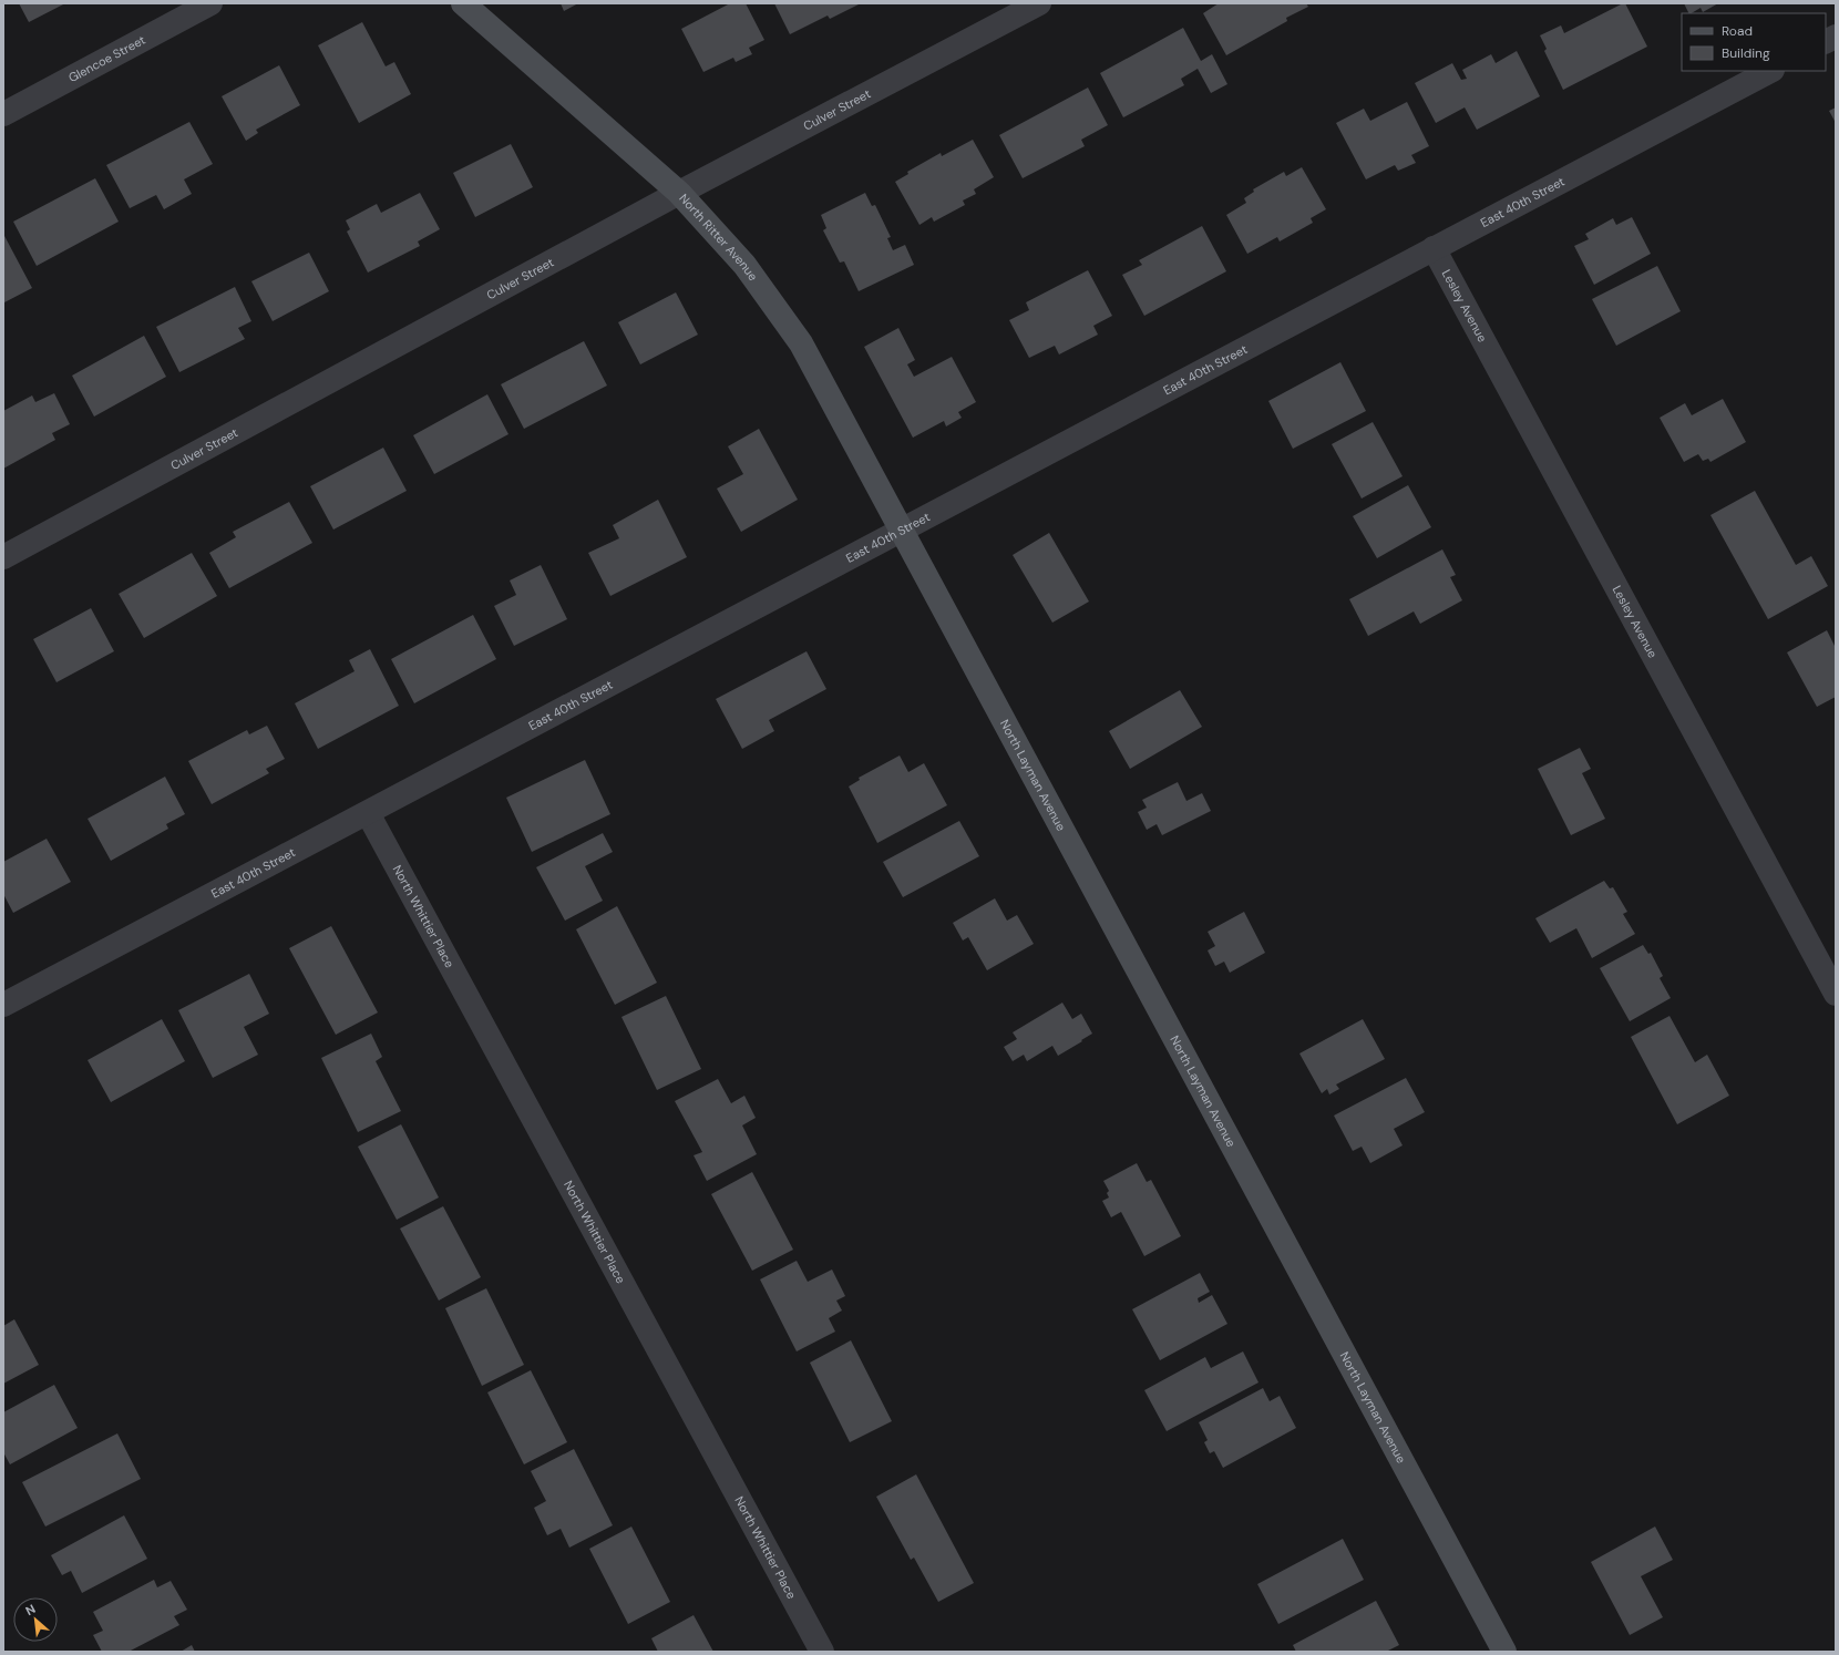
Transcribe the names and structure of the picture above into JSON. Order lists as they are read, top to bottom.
{
  "streets": {
    "street": [
      "Glencoe Street",
      "Culver Street",
      "East 40th Street",
      "North Ritter Avenue",
      "Lesley Avenue",
      "North Layman Avenue",
      "North Whittier Place"
    ]
  },
  "crossings": [
    ["Culver Street", "North Ritter Avenue"],
    ["East 40th Street", "North Ritter Avenue"],
    ["East 40th Street", "Lesley Avenue"],
    ["East 40th Street", "North Layman Avenue"],
    ["East 40th Street", "North Whittier Place"],
    ["North Ritter Avenue", "North Layman Avenue"]
  ],
  "legend": ["Road", "Building"],
  "north": "top left"
}
